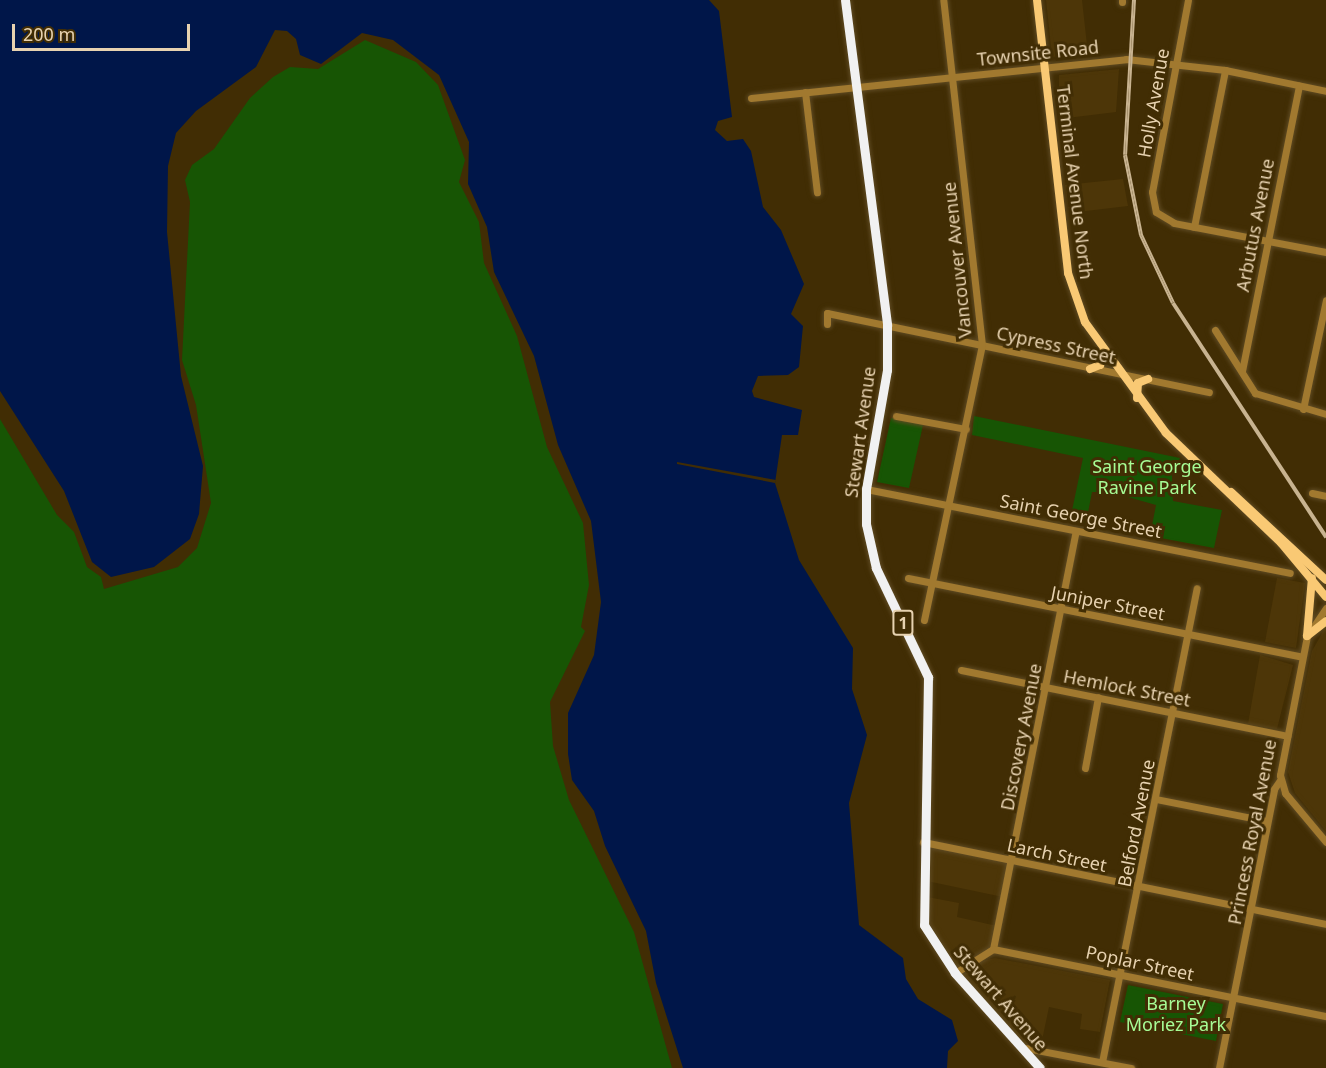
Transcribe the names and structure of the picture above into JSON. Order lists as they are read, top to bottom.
{
  "streets": {
    "highway": ["Stewart Avenue", "1"],
    "main road": ["Terminal Avenue North"],
    "street": [
      "Townsite Road",
      "Holly Avenue",
      "Arbutus Avenue",
      "Vancouver Avenue",
      "Cypress Street",
      "Saint George Street",
      "Juniper Street",
      "Hemlock Street",
      "Discovery Avenue",
      "Belford Avenue",
      "Princess Royal Avenue",
      "Larch Street",
      "Poplar Street"
    ]
  },
  "crossings": [
    ["Townsite Road", "Holly Avenue"],
    ["Townsite Road", "Terminal Avenue North"],
    ["Townsite Road", "Arbutus Avenue"],
    ["Townsite Road", "Vancouver Avenue"],
    ["Townsite Road", "Stewart Avenue"],
    ["Terminal Avenue North", "Cypress Street"],
    ["Vancouver Avenue", "Cypress Street"],
    ["Vancouver Avenue", "Saint George Street"],
    ["Vancouver Avenue", "Juniper Street"],
    ["Cypress Street", "Stewart Avenue"],
    ["Stewart Avenue", "Saint George Street"],
    ["Stewart Avenue", "Larch Street"],
    ["Saint George Street", "Discovery Avenue"],
    ["Juniper Street", "Discovery Avenue"],
    ["Juniper Street", "Belford Avenue"],
    ["Juniper Street", "Princess Royal Avenue"],
    ["Hemlock Street", "Discovery Avenue"],
    ["Hemlock Street", "Belford Avenue"],
    ["Hemlock Street", "Princess Royal Avenue"],
    ["Discovery Avenue", "Larch Street"],
    ["Discovery Avenue", "Poplar Street"],
    ["Belford Avenue", "Larch Street"],
    ["Belford Avenue", "Poplar Street"],
    ["Princess Royal Avenue", "Larch Street"],
    ["Princess Royal Avenue", "Poplar Street"]
  ],
  "parks": ["Saint George Ravine Park", "Barney Moriez Park"],
  "scale_bar": "200 m"
}
